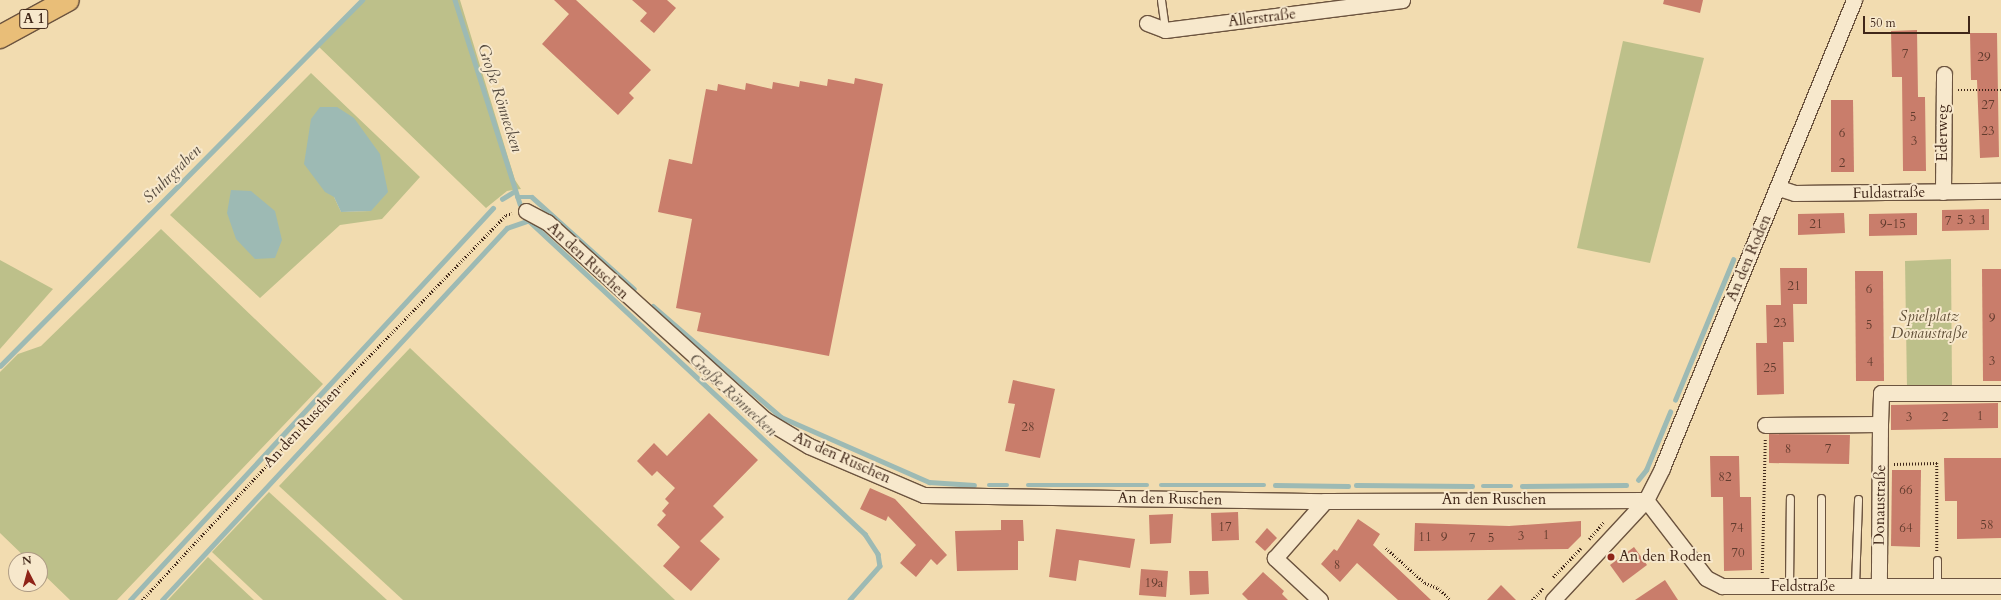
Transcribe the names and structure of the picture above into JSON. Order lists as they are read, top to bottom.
{
  "streets": {
    "highway": ["A 1"],
    "street": [
      "Allerstraße",
      "Ederweg",
      "Fuldastraße",
      "An den Roden",
      "An den Ruschen",
      "Donaustraße",
      "Feldstraße"
    ]
  },
  "crossings": [
    ["Ederweg", "Fuldastraße"],
    ["Fuldastraße", "An den Roden"],
    ["An den Roden", "An den Ruschen"],
    ["An den Roden", "Feldstraße"],
    ["An den Ruschen", "Feldstraße"],
    ["Donaustraße", "Feldstraße"]
  ],
  "water": ["Große Rönnecken", "Stuhrgraben"],
  "parks": ["Spielplatz Donaustraße"],
  "places": ["An den Roden"],
  "house_numbers": [
    "7",
    "29",
    "27",
    "5",
    "23",
    "6",
    "3",
    "2",
    "5",
    "3",
    "1",
    "7",
    "21",
    "9-15",
    "21",
    "6",
    "9",
    "23",
    "5",
    "3",
    "4",
    "25",
    "1",
    "3",
    "2",
    "28",
    "8",
    "7",
    "82",
    "66",
    "58",
    "17",
    "74",
    "64",
    "1",
    "3",
    "11",
    "9",
    "7",
    "5",
    "70",
    "8",
    "19a"
  ],
  "scale_bar": "50 m",
  "north": "top"
}
